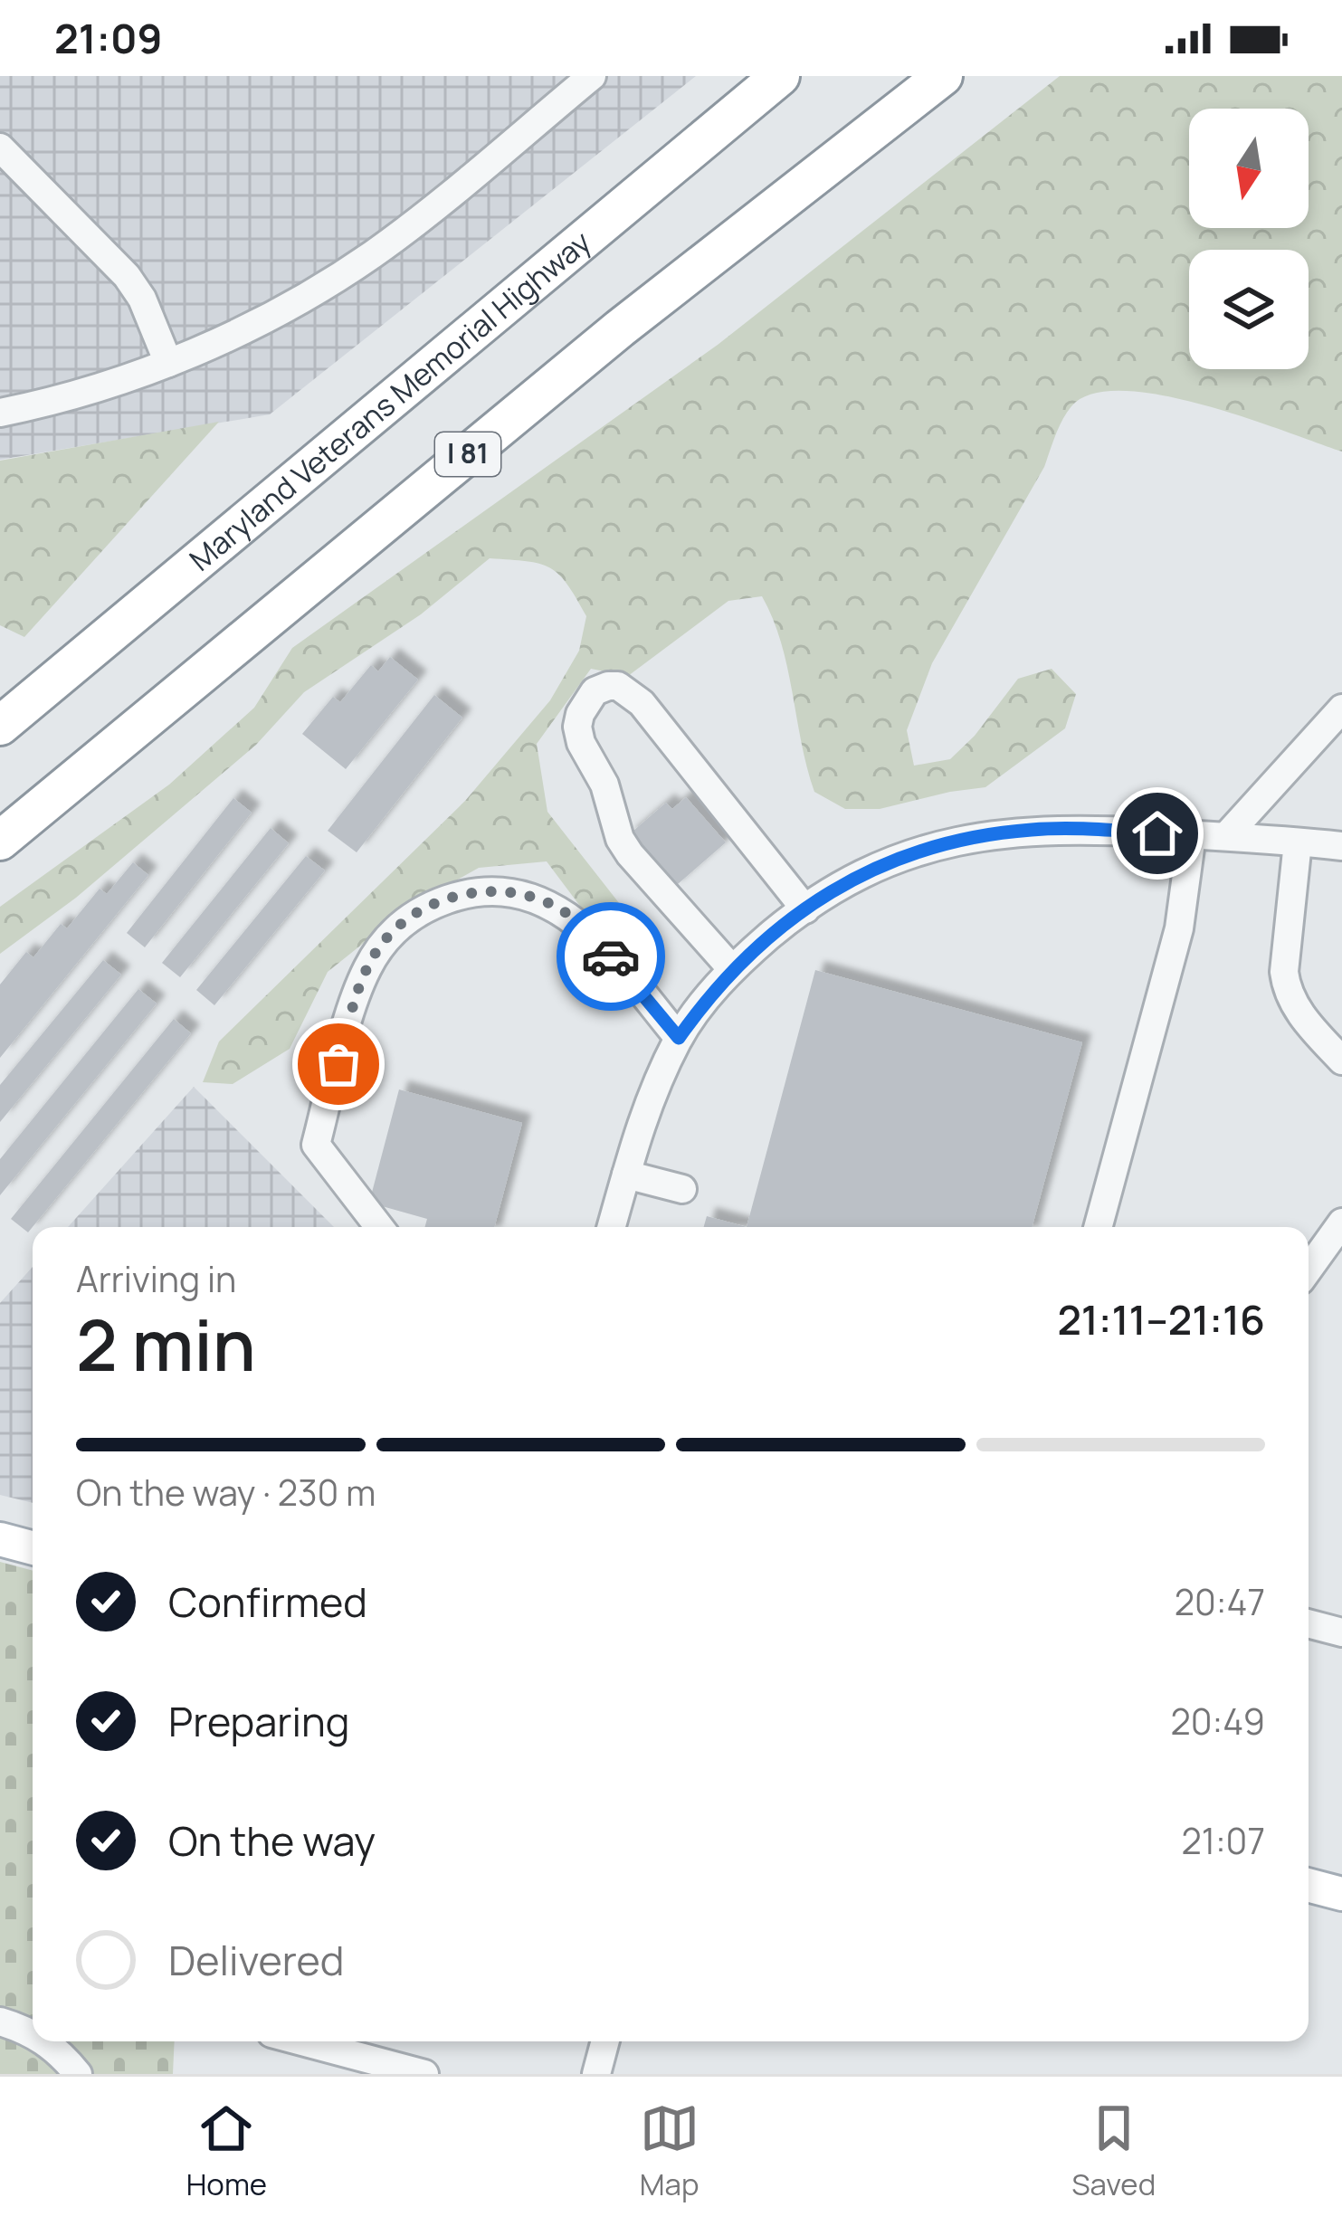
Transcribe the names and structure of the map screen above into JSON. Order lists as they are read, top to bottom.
{
  "streets": {
    "highway": ["Maryland Veterans Memorial Highway", "I 81"]
  },
  "north": "bottom",
  "page": {
    "status": "21:09",
    "heading": ["2 min", "Arriving in", "21:11–21:16"],
    "bar": "On the way · 230 m",
    "list": [
      ["Confirmed", "20:47"],
      ["Preparing", "20:49"],
      ["On the way", "21:07"],
      "Delivered"
    ],
    "tabs": ["Home", "Map", "Saved"]
  }
}
